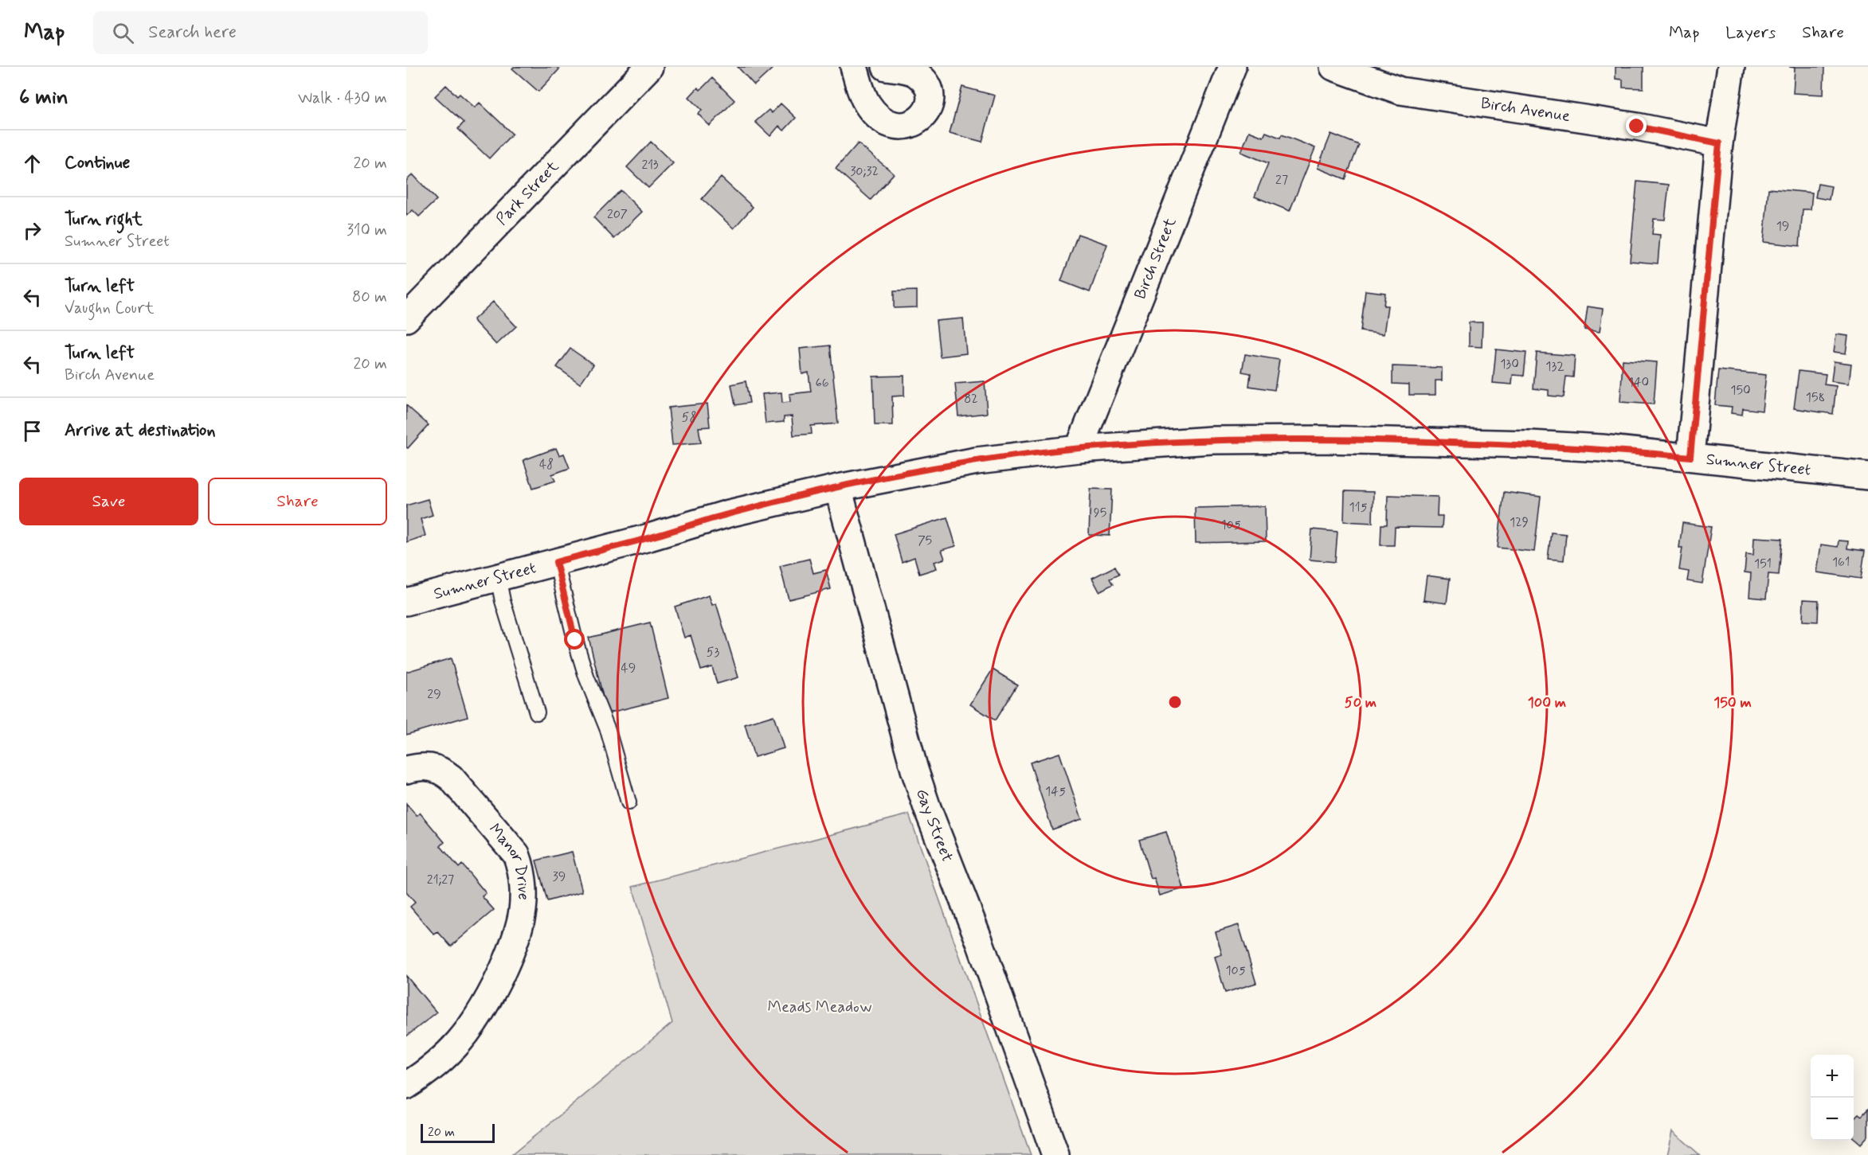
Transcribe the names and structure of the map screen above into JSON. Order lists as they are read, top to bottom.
{
  "streets": {
    "street": [
      "Birch Avenue",
      "Park Street",
      "Birch Street",
      "Sumner Street",
      "Gay Street",
      "Manor Drive"
    ]
  },
  "crossings": [
    ["Birch Street", "Sumner Street"],
    ["Sumner Street", "Gay Street"]
  ],
  "parks": ["Meads Meadow"],
  "house_numbers": [
    "213",
    "30;32",
    "27",
    "207",
    "19",
    "130",
    "132",
    "140",
    "66",
    "150",
    "158",
    "82",
    "58",
    "48",
    "115",
    "95",
    "129",
    "105",
    "75",
    "161",
    "151",
    "53",
    "49",
    "29",
    "145",
    "39",
    "21;27",
    "105"
  ],
  "scale_bar": "20 m",
  "page": {
    "header": "Map",
    "search": "Search here",
    "nav": ["Map", "Layers", "Share"],
    "heading": ["6 min", "Walk · 430 m"],
    "list": [
      ["Continue", "20 m"],
      ["Turn right", "Sumner Street", "310 m"],
      ["Turn left", "Vaughn Court", "80 m"],
      ["Turn left", "Birch Avenue", "20 m"],
      "Arrive at destination"
    ],
    "buttons": ["Save", "Share"],
    "map_buttons": ["+", "−"],
    "scale": "20 m"
  },
  "rings": ["50 m", "100 m", "150 m"]
}
